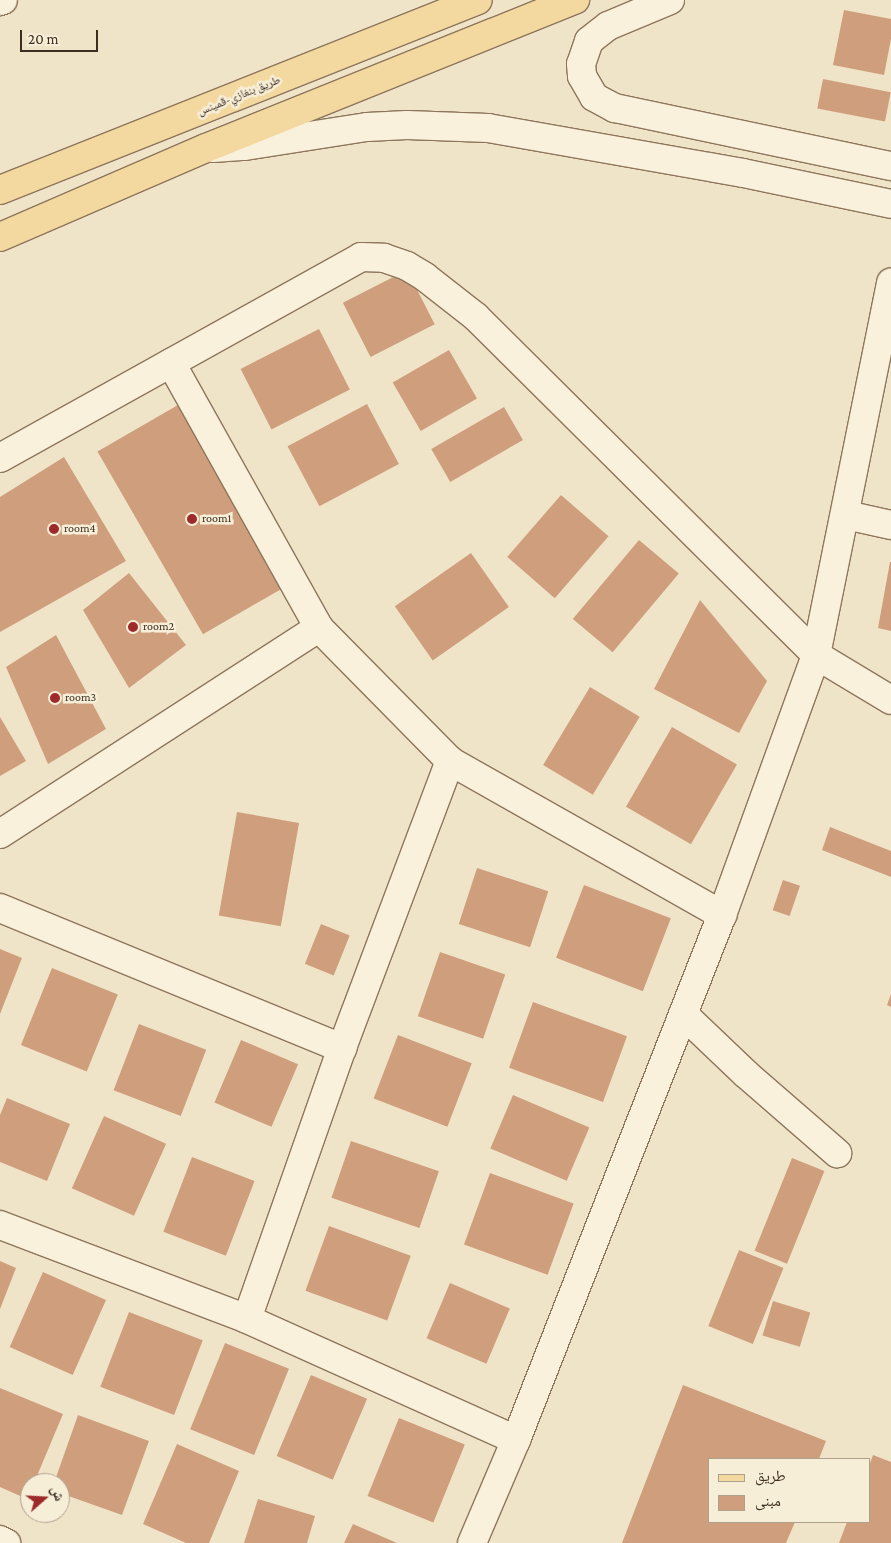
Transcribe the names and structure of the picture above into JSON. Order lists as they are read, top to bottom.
{
  "streets": {
    "main road": ["طريق بنغازي-قمينس"]
  },
  "places": [
    "room1",
    "room4",
    "room2",
    "room3"
  ],
  "legend": ["طريق", "مبنى"],
  "scale_bar": "20 m",
  "north": "right"
}
